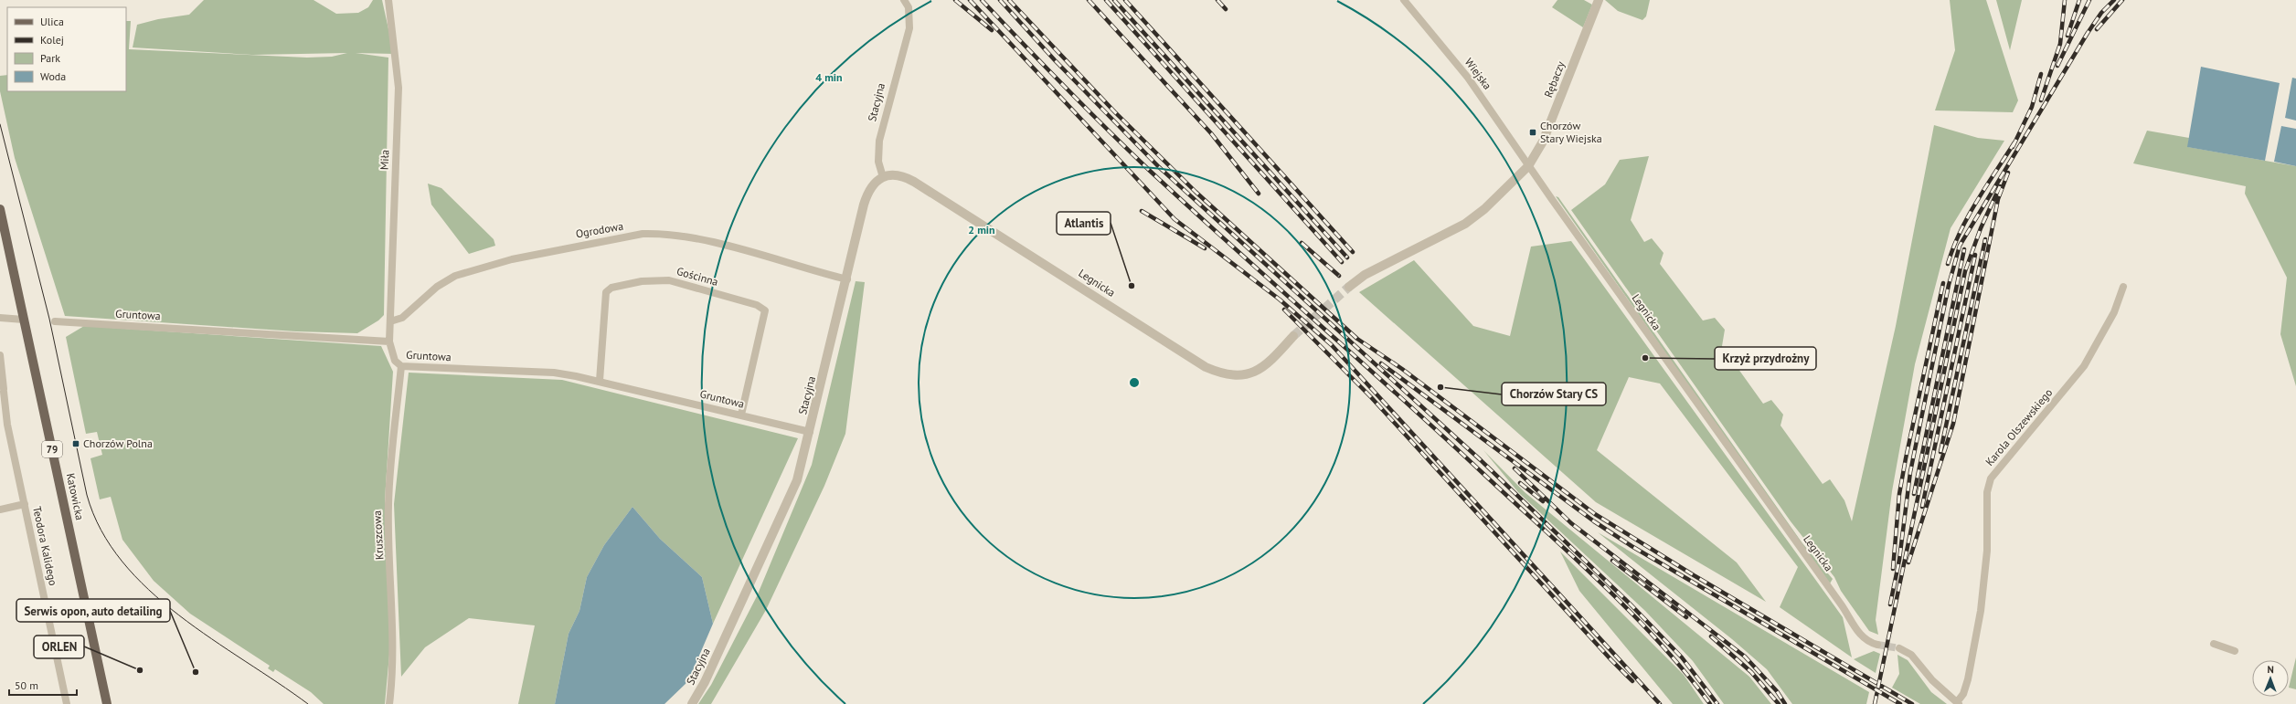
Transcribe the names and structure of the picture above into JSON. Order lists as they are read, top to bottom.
{
  "streets": {
    "main road": ["79", "Katowicka"],
    "street": [
      "Wiejska",
      "Rębaczy",
      "Stacyjna",
      "Miła",
      "Ogrodowa",
      "Gościnna",
      "Legnicka",
      "Gruntowa",
      "Karola Olszewskiego",
      "Kruszcowa",
      "Teodora Kalidego"
    ]
  },
  "crossings": [
    ["Wiejska", "Rębaczy"],
    ["Wiejska", "Legnicka"],
    ["Rębaczy", "Legnicka"],
    ["Stacyjna", "Ogrodowa"],
    ["Stacyjna", "Legnicka"],
    ["Stacyjna", "Gruntowa"],
    ["Miła", "Ogrodowa"],
    ["Gościnna", "Gruntowa"],
    ["Gruntowa", "Kruszcowa"]
  ],
  "places": {
    "transit": ["Chorzów Stary Wiejska", "Chorzów Polna"],
    "other": [
      "Atlantis",
      "Krzyż przydrożny",
      "Chorzów Stary CS",
      "ORLEN",
      "Serwis opon, auto detailing"
    ]
  },
  "legend": [
    "Ulica",
    "Kolej",
    "Park",
    "Woda"
  ],
  "scale_bar": "50 m",
  "north": "top",
  "rings": ["4 min", "2 min"]
}
